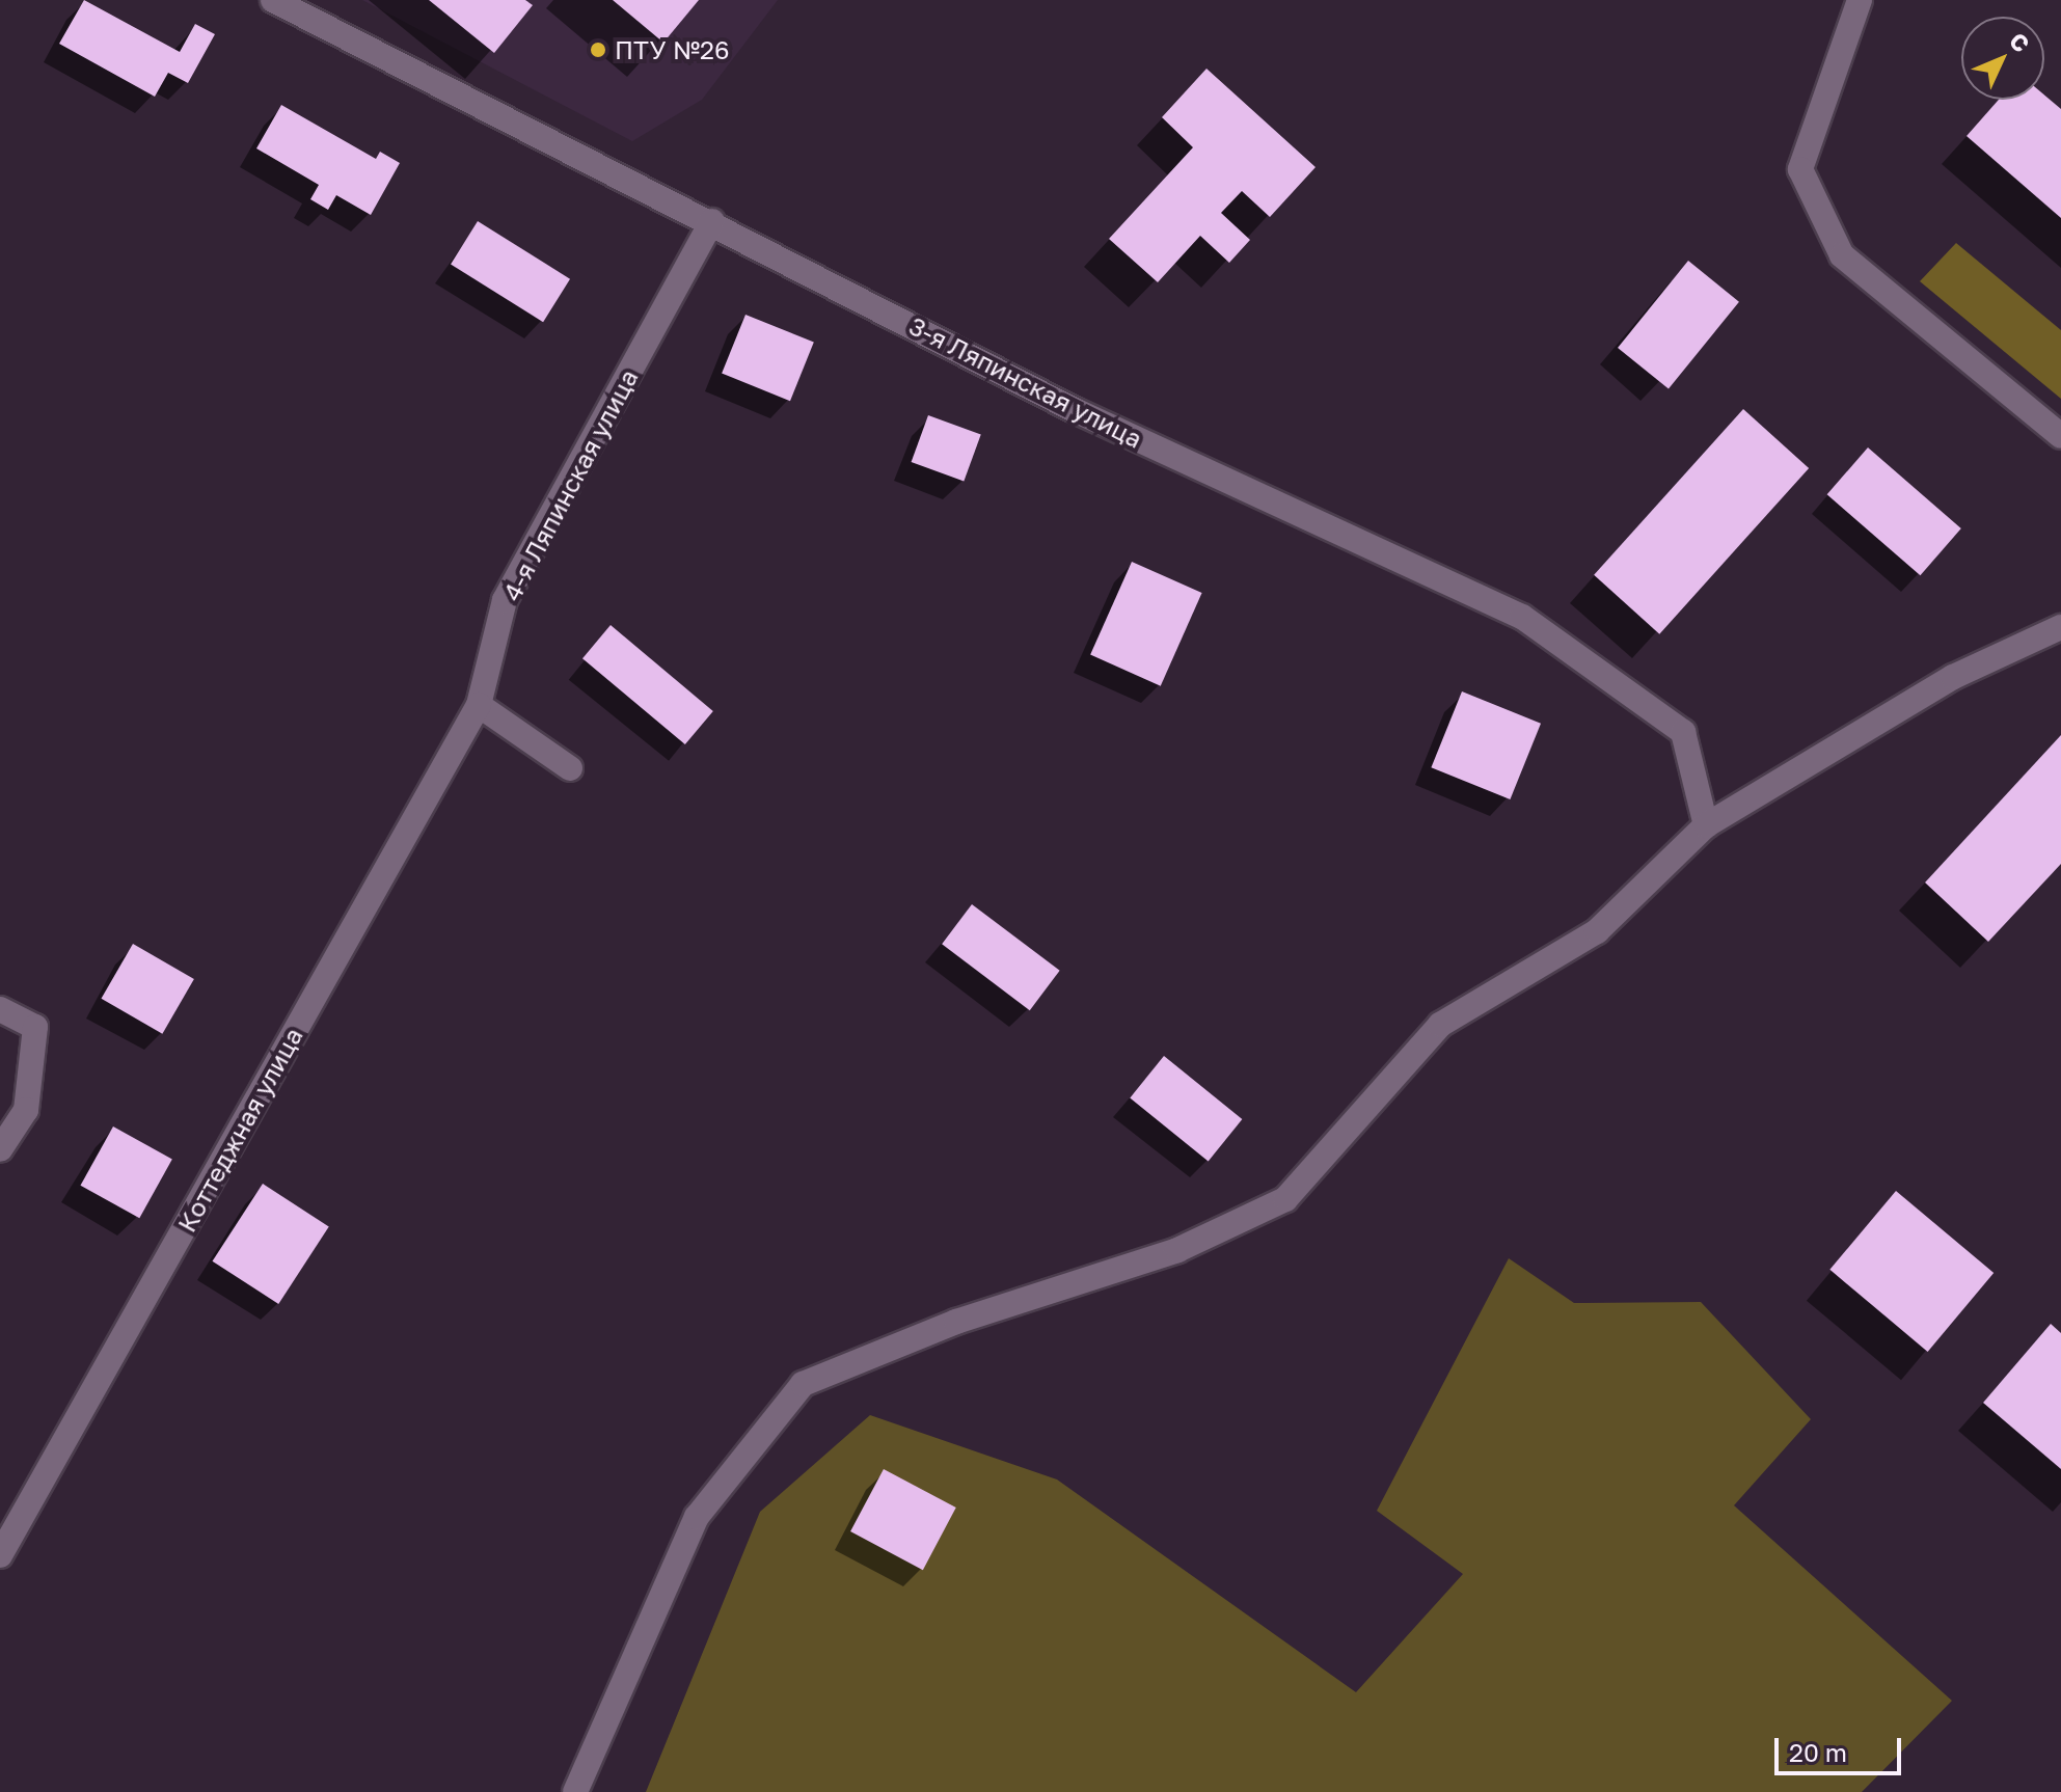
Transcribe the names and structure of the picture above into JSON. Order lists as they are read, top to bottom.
{
  "streets": {
    "street": ["3-я Ляпинская улица", "4-я Ляпинская улица", "Коттеджная улица"]
  },
  "crossings": [
    ["3-я Ляпинская улица", "4-я Ляпинская улица"],
    ["4-я Ляпинская улица", "Коттеджная улица"]
  ],
  "places": ["ПТУ №26"],
  "scale_bar": "20 m",
  "north": "top right"
}
